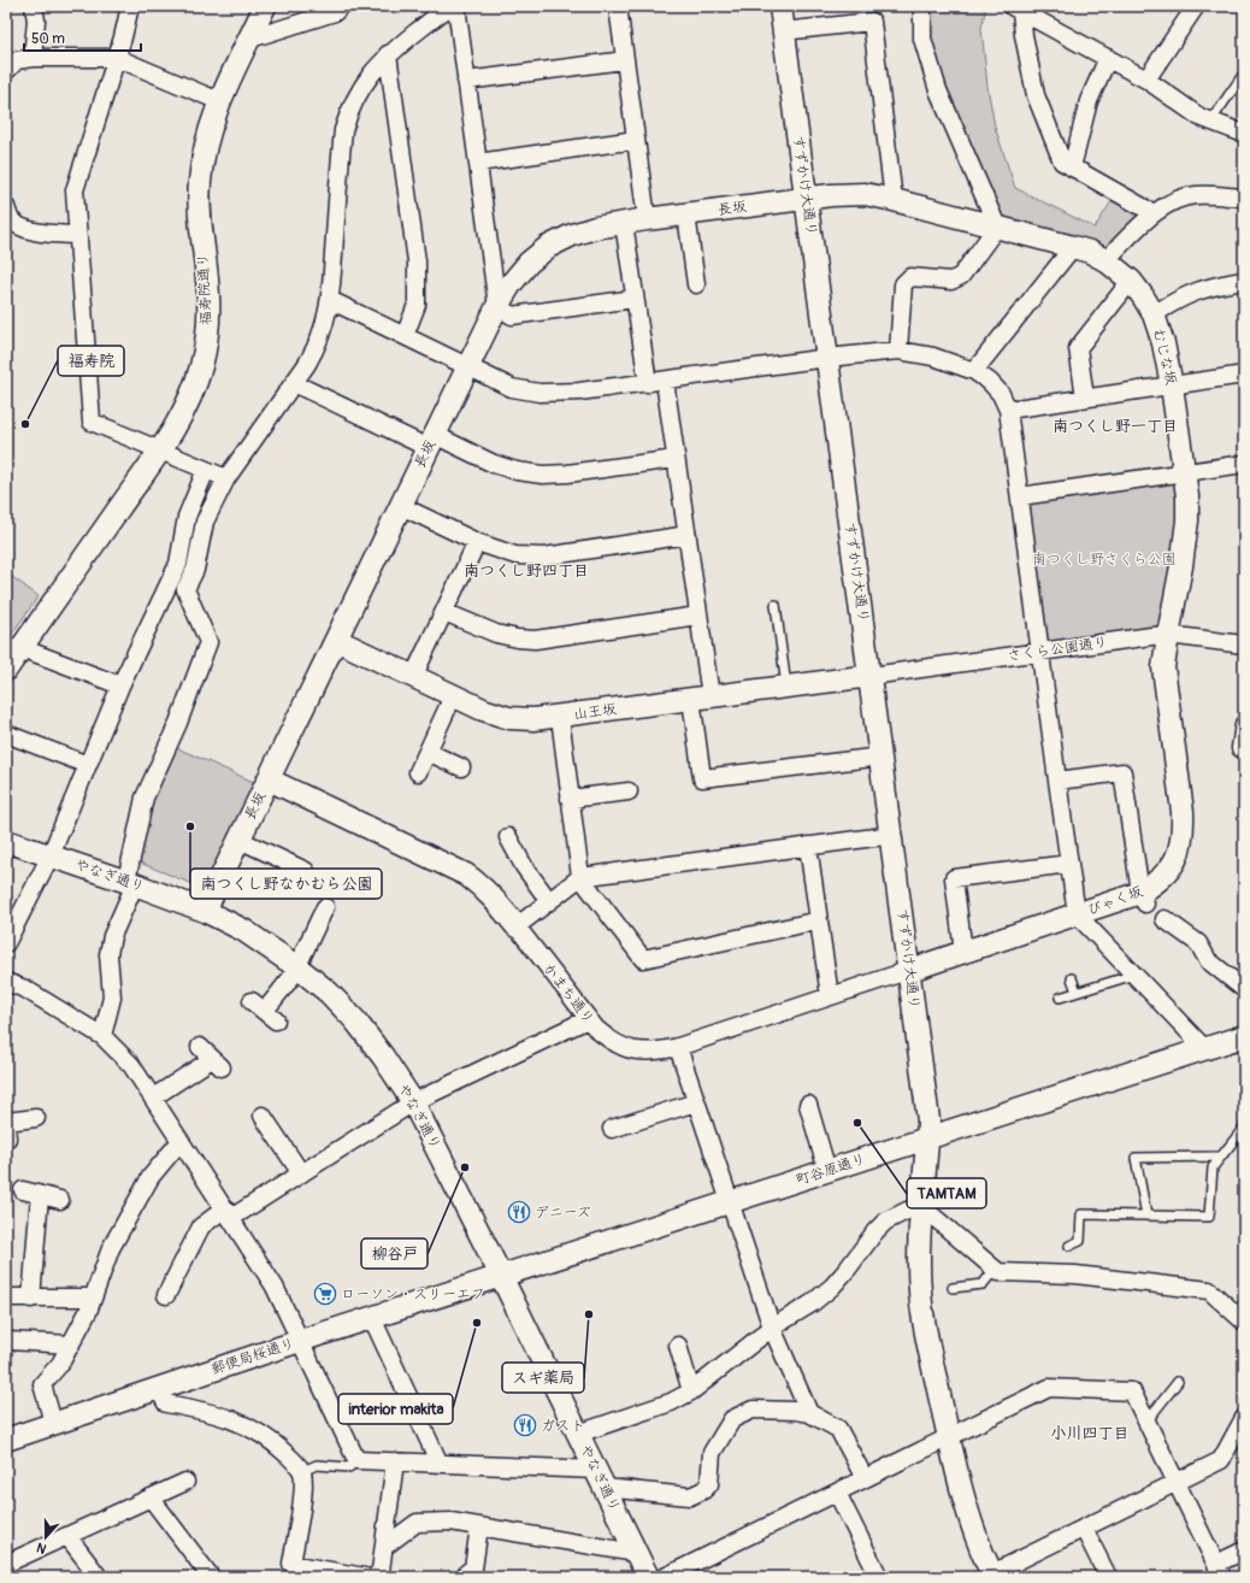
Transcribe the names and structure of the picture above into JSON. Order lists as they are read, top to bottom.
{
  "streets": {
    "street": [
      "すずかけ大通り",
      "長坂",
      "福寿院通り",
      "むじな坂",
      "さくら公園通り",
      "山王坂",
      "やなぎ通り",
      "びゃく坂",
      "かまち通り",
      "町谷原通り",
      "郵便局桜通り"
    ]
  },
  "crossings": [
    ["すずかけ大通り", "長坂"],
    ["すずかけ大通り", "むじな坂"],
    ["すずかけ大通り", "さくら公園通り"],
    ["すずかけ大通り", "山王坂"],
    ["すずかけ大通り", "びゃく坂"],
    ["すずかけ大通り", "かまち通り"],
    ["すずかけ大通り", "町谷原通り"],
    ["長坂", "むじな坂"],
    ["長坂", "山王坂"],
    ["長坂", "やなぎ通り"],
    ["長坂", "かまち通り"],
    ["むじな坂", "さくら公園通り"],
    ["むじな坂", "びゃく坂"],
    ["さくら公園通り", "山王坂"],
    ["さくら公園通り", "びゃく坂"],
    ["やなぎ通り", "町谷原通り"],
    ["やなぎ通り", "郵便局桜通り"],
    ["びゃく坂", "かまち通り"],
    ["町谷原通り", "郵便局桜通り"]
  ],
  "districts": ["南つくし野一丁目", "南つくし野四丁目", "小川四丁目"],
  "parks": ["南つくし野さくら公園"],
  "places": {
    "other": [
      "福寿院",
      "南つくし野なかむら公園",
      "TAMTAM",
      "柳谷戸",
      "スギ薬局",
      "interior makita"
    ],
    "restaurant": ["デニーズ", "ガスト"],
    "supermarket": ["ローソン・スリーエフ"]
  },
  "scale_bar": "50 m",
  "north": "bottom"
}
